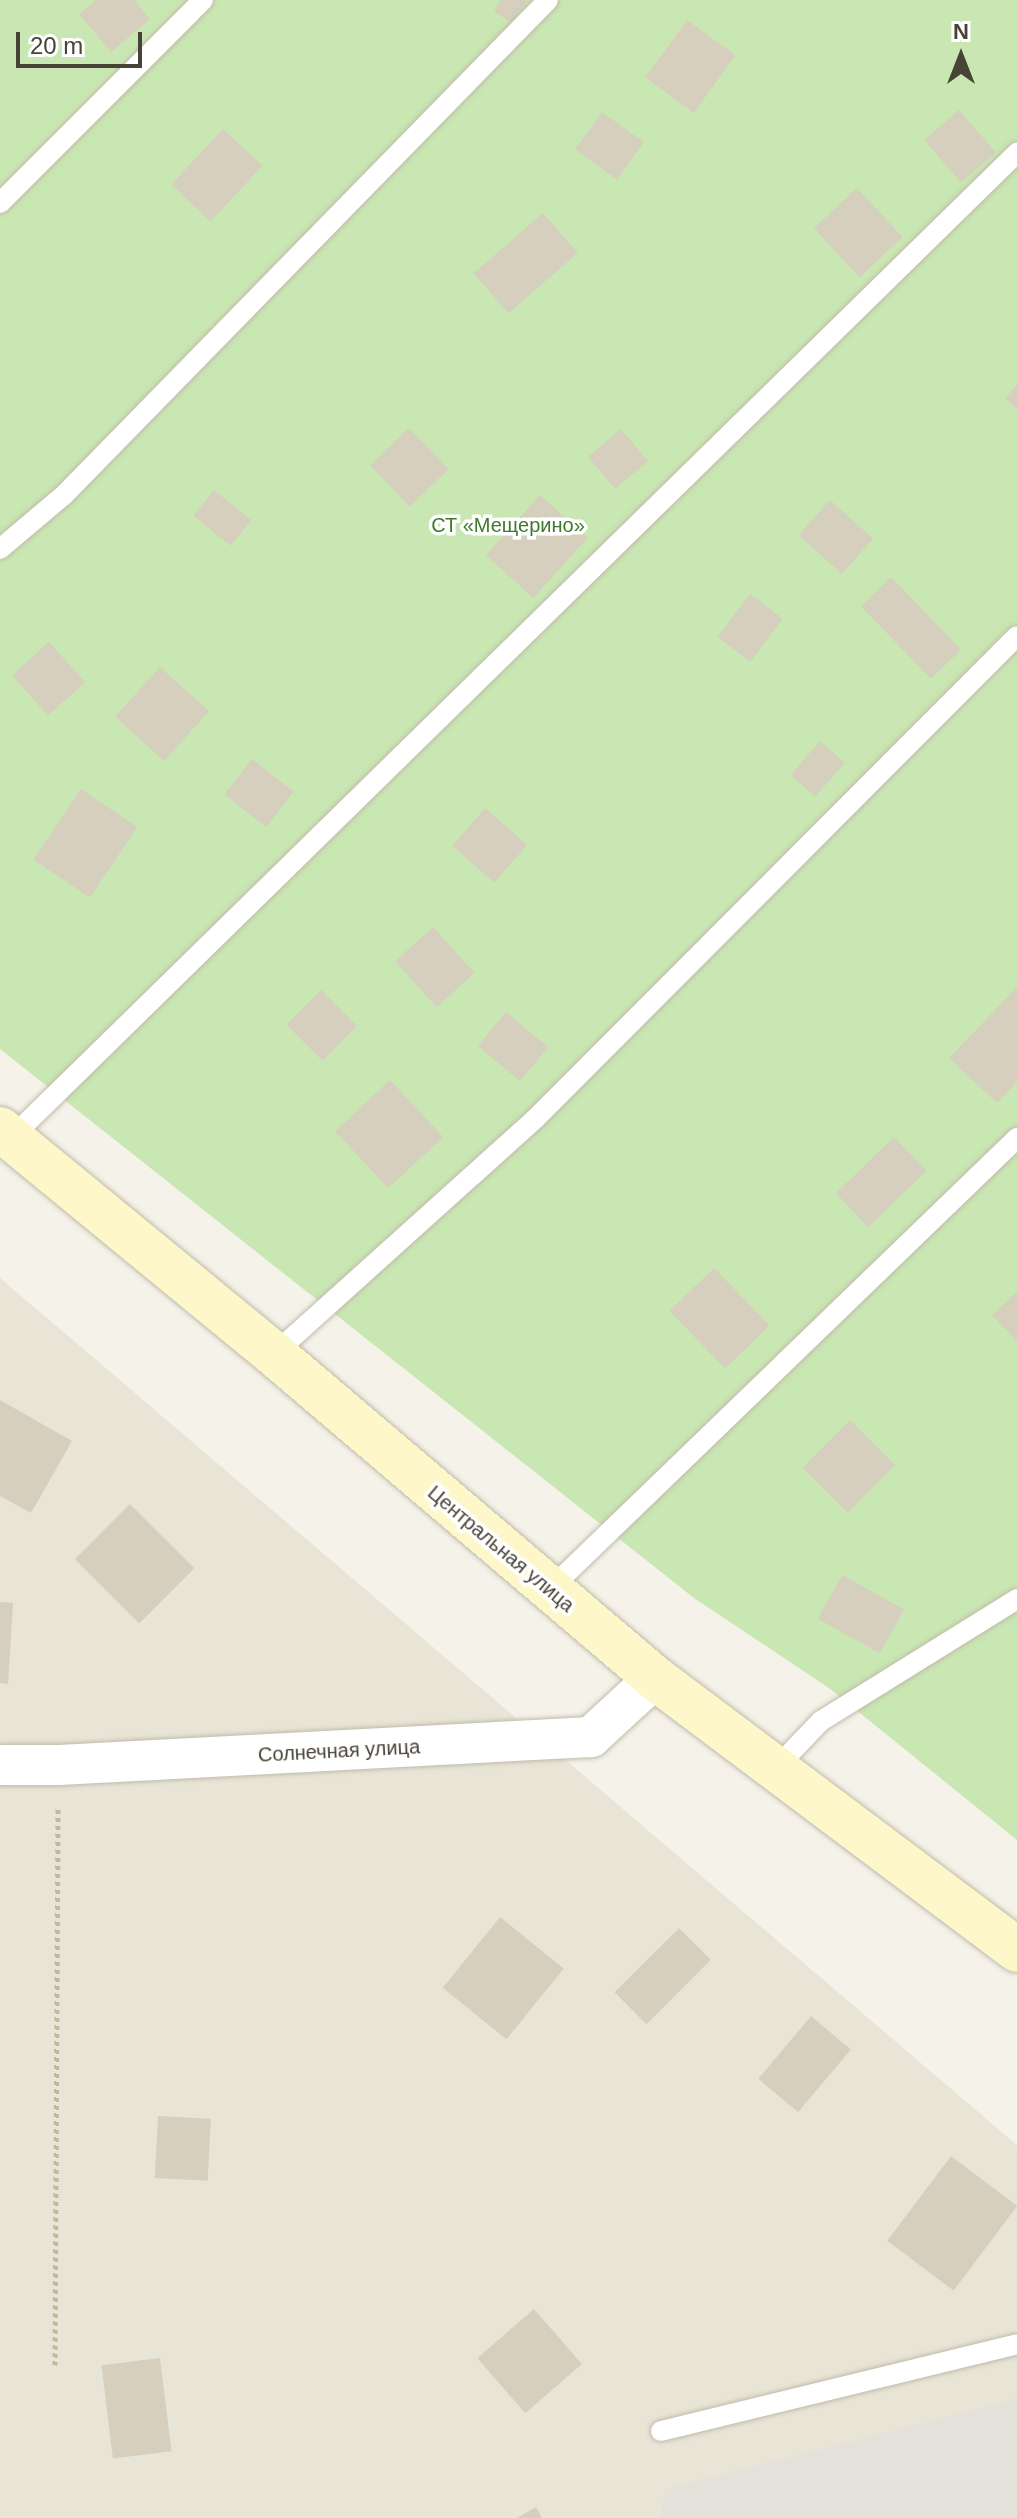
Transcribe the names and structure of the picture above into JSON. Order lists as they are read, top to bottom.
{
  "streets": {
    "street": ["Центральная улица", "Солнечная улица"]
  },
  "crossings": [
    ["Центральная улица", "Солнечная улица"]
  ],
  "parks": ["СТ «Мещерино»"],
  "scale_bar": "20 m",
  "north": "top"
}
